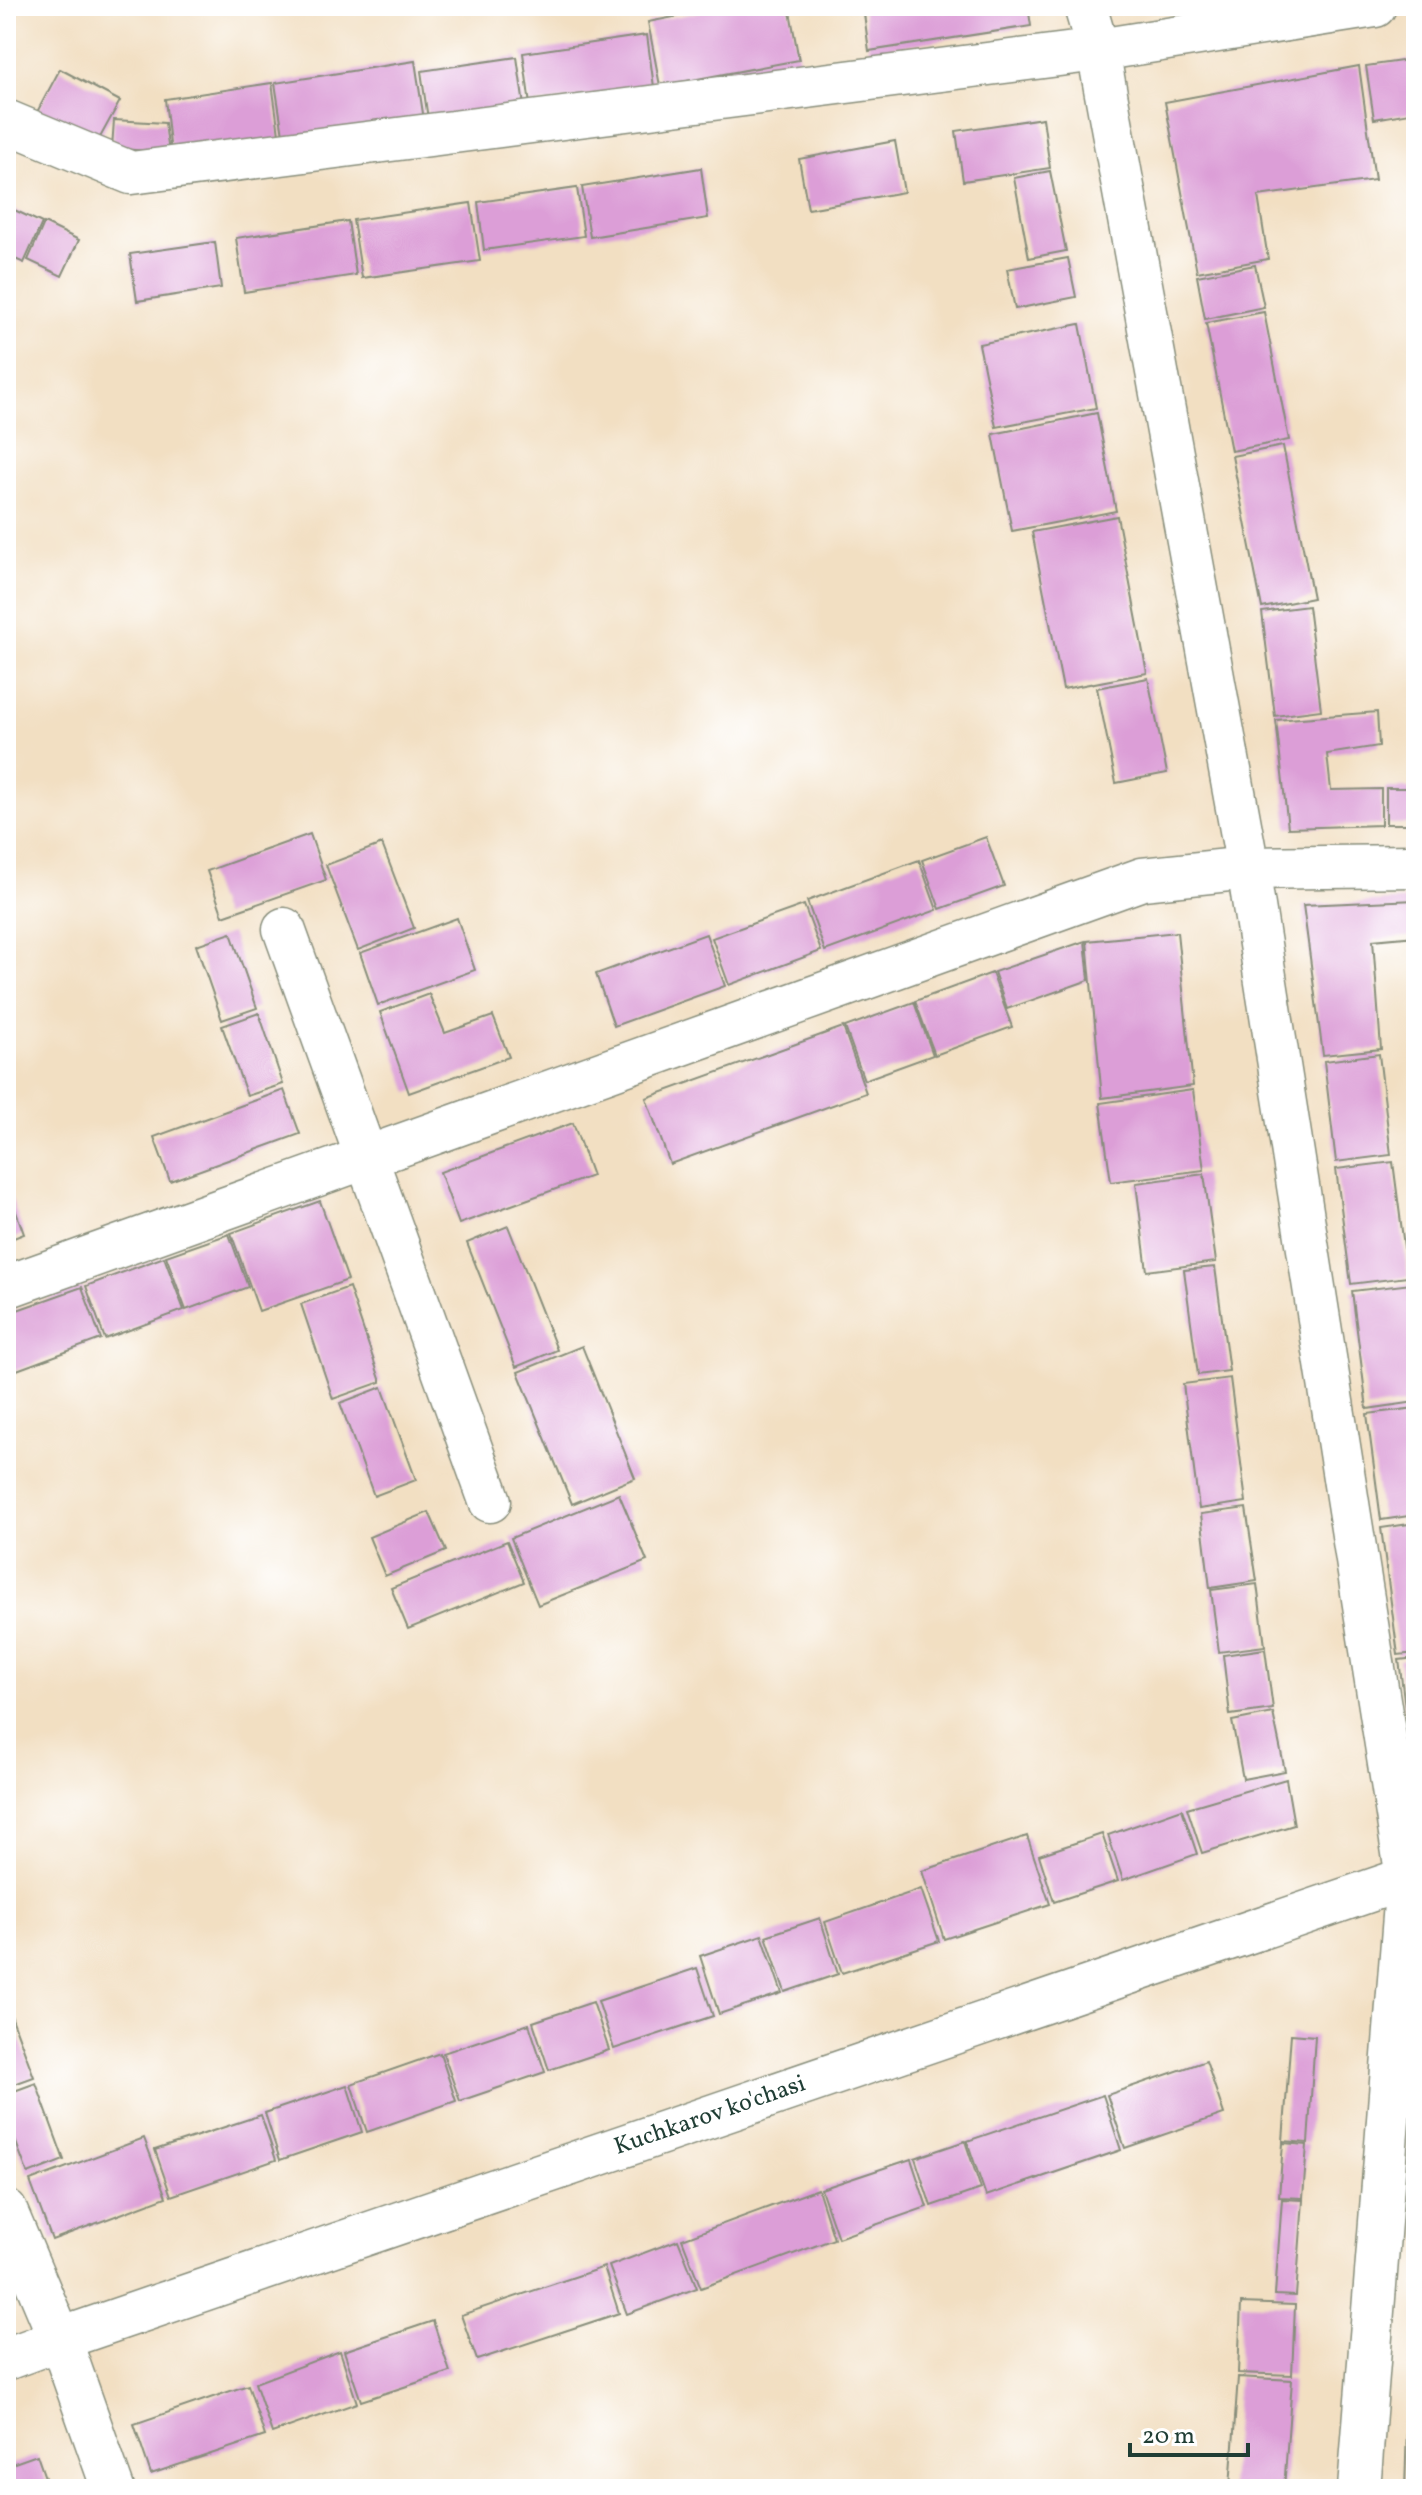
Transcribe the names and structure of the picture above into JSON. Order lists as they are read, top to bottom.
{
  "streets": {
    "street": ["Kuchkarov ko'chasi"]
  },
  "scale_bar": "20 m"
}
